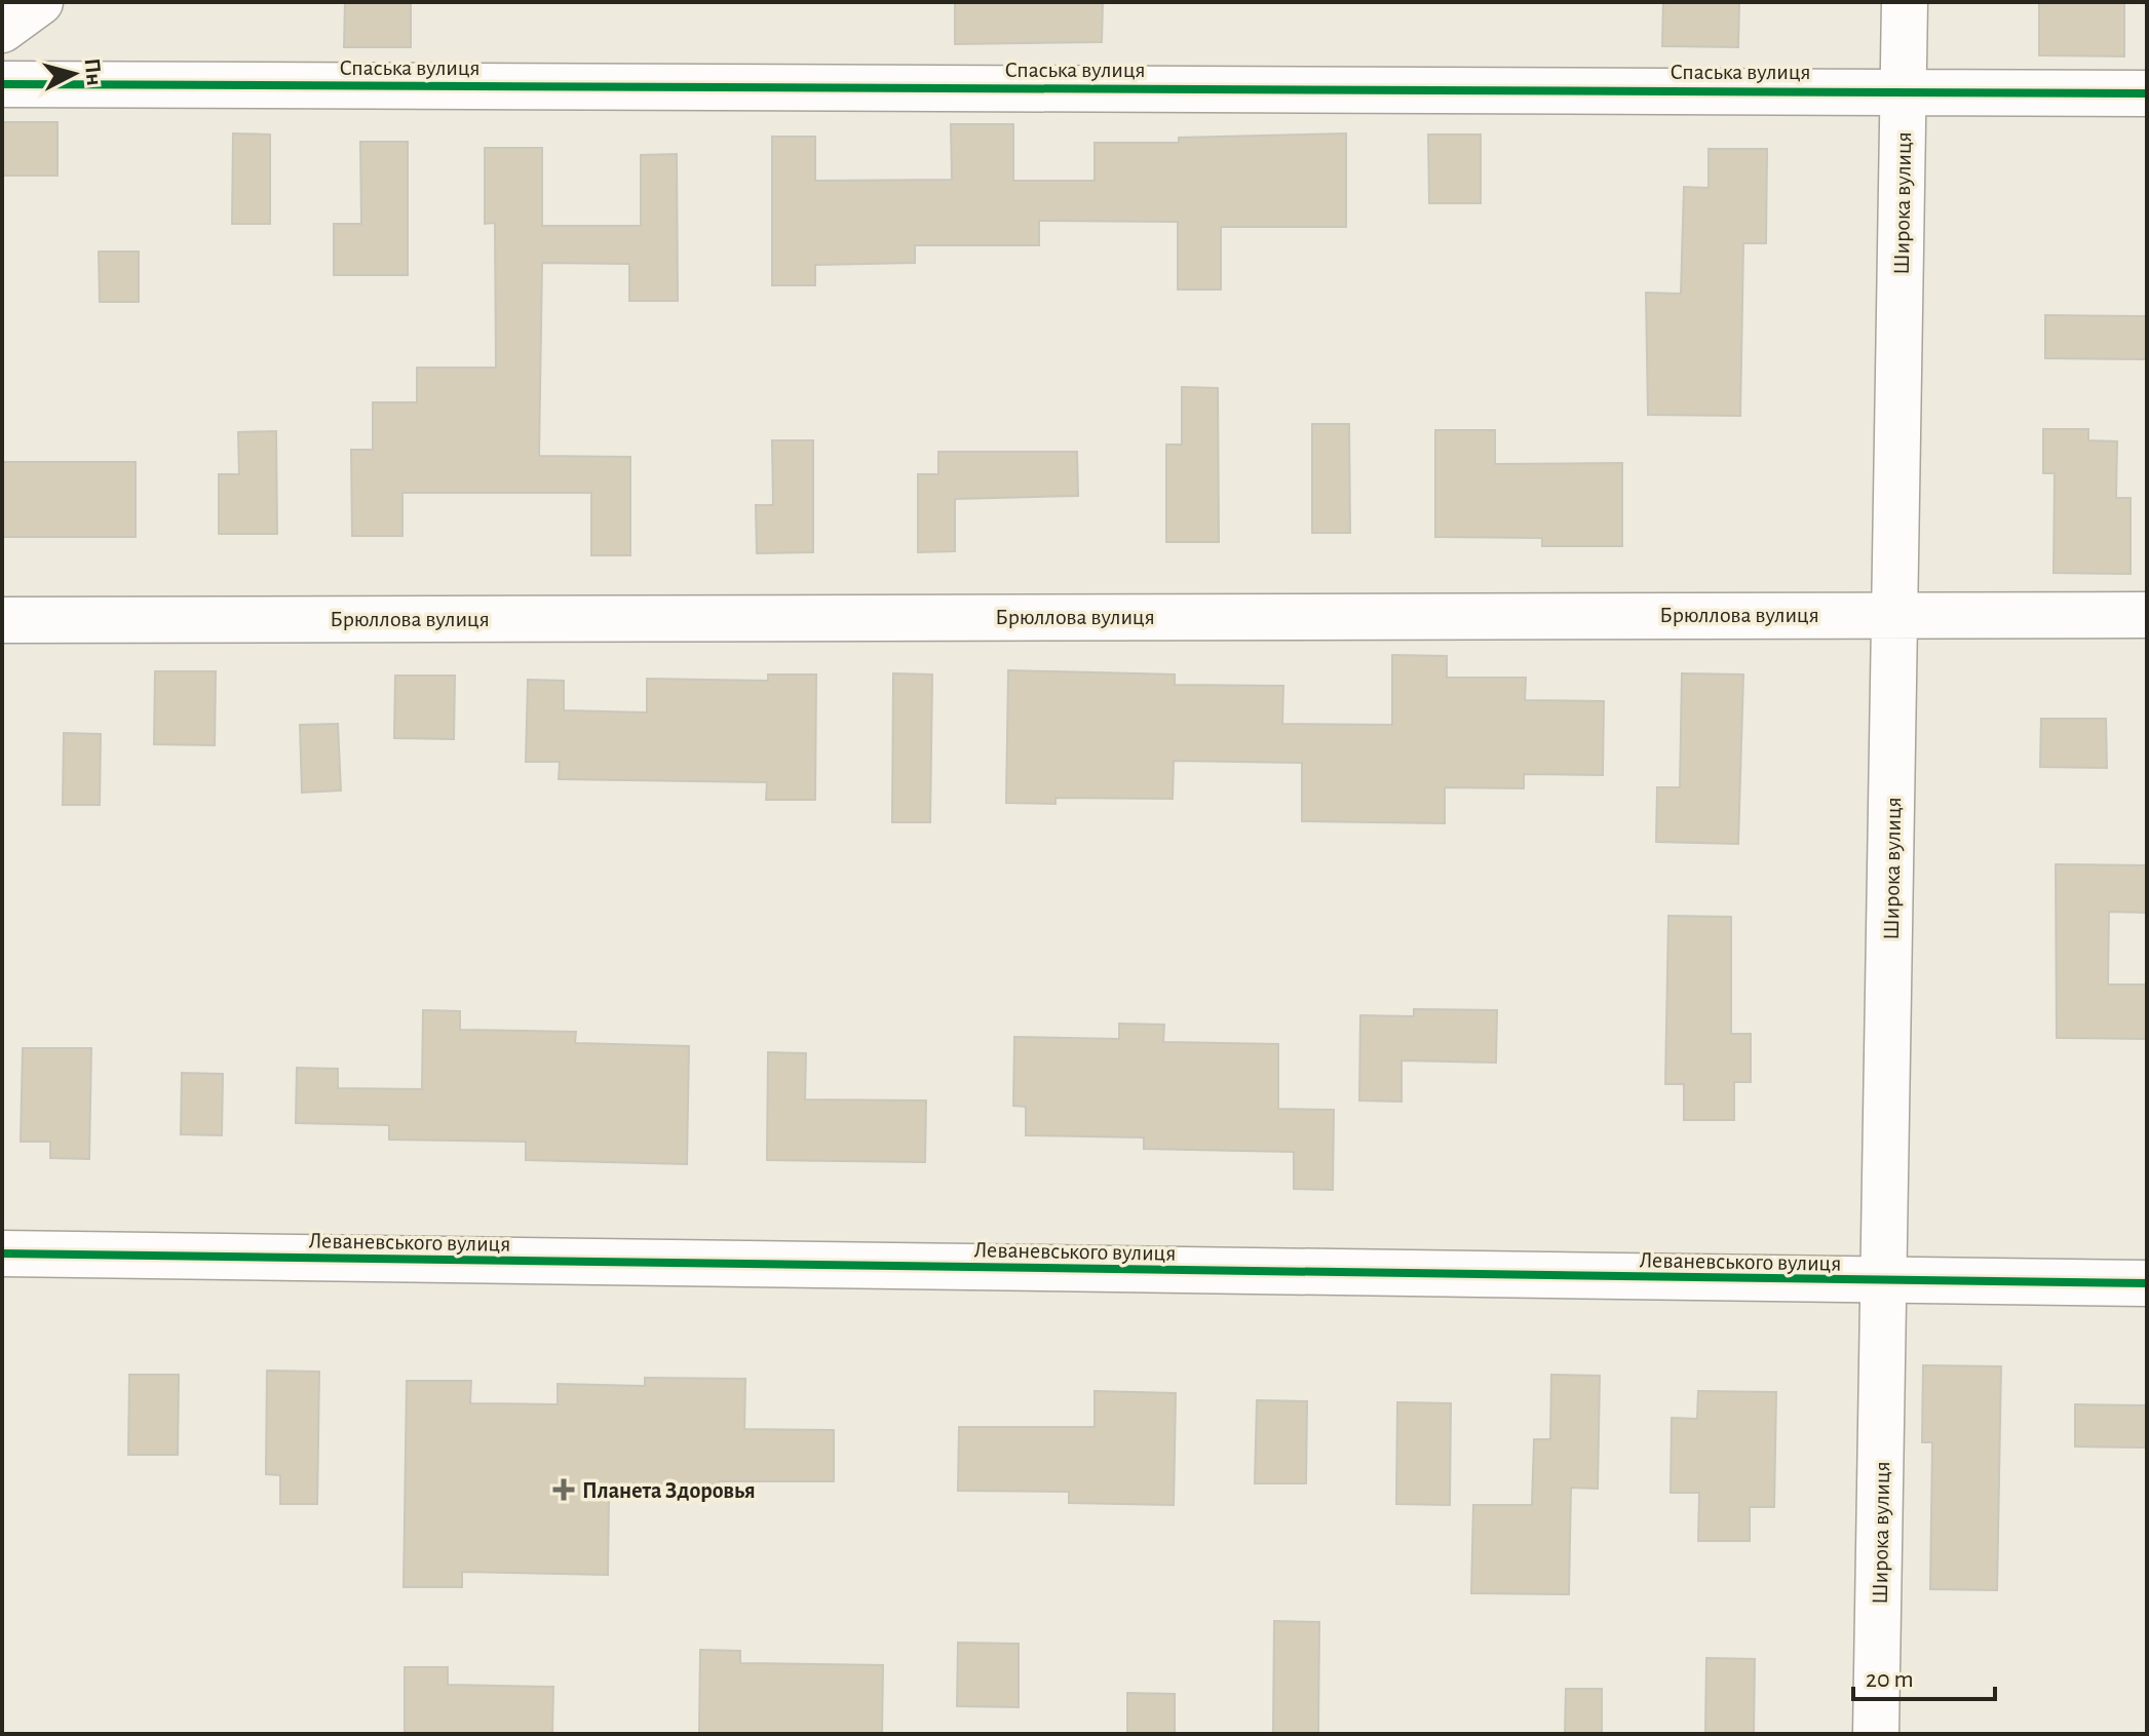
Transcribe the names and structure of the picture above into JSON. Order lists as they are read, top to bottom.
{
  "streets": {
    "street": [
      "Спаська вулиця",
      "Широка вулиця",
      "Брюллова вулиця",
      "Леваневського вулиця"
    ]
  },
  "crossings": [
    ["Спаська вулиця", "Широка вулиця"],
    ["Широка вулиця", "Брюллова вулиця"],
    ["Широка вулиця", "Леваневського вулиця"]
  ],
  "places": {
    "health": ["Планета Здоровья"]
  },
  "scale_bar": "20 m",
  "north": "right"
}
